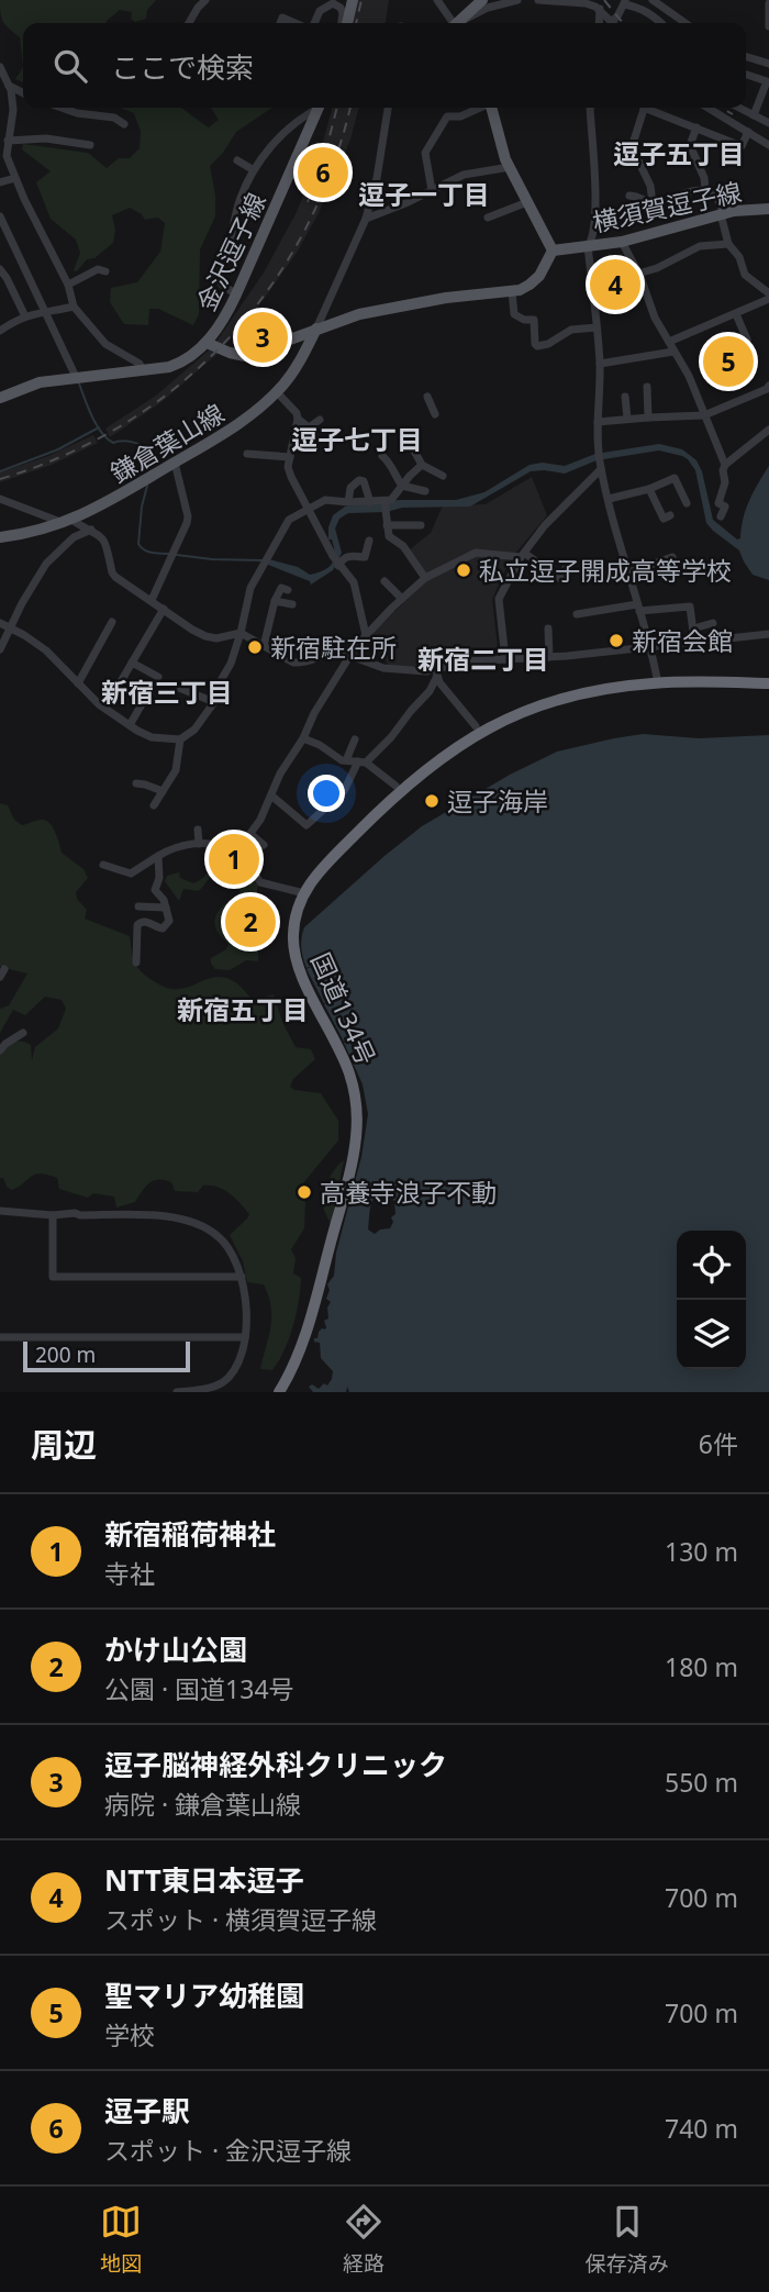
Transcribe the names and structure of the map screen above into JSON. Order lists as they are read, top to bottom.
{
  "streets": {
    "highway": ["国道134号"],
    "main road": ["横須賀逗子線", "金沢逗子線", "鎌倉葉山線"]
  },
  "districts": [
    "逗子五丁目",
    "逗子一丁目",
    "逗子七丁目",
    "新宿二丁目",
    "新宿三丁目",
    "新宿五丁目"
  ],
  "places": [
    "私立逗子開成高等学校",
    "新宿会館",
    "新宿駐在所",
    "逗子海岸",
    "高養寺浪子不動"
  ],
  "scale_bar": "200 m",
  "page": {
    "search": "ここで検索",
    "pins": [
      "6",
      "4",
      "3",
      "5",
      "1",
      "2"
    ],
    "scale": "200 m",
    "heading": ["周辺", "6件"],
    "list": [
      {
        "mark": "1",
        "name": "新宿稲荷神社",
        "note": "寺社",
        "value": "130 m"
      },
      {
        "mark": "2",
        "name": "かけ山公園",
        "note": "公園 · 国道134号",
        "value": "180 m"
      },
      {
        "mark": "3",
        "name": "逗子脳神経外科クリニック",
        "note": "病院 · 鎌倉葉山線",
        "value": "550 m"
      },
      {
        "mark": "4",
        "name": "NTT東日本逗子",
        "note": "スポット · 横須賀逗子線",
        "value": "700 m"
      },
      {
        "mark": "5",
        "name": "聖マリア幼稚園",
        "note": "学校",
        "value": "700 m"
      },
      {
        "mark": "6",
        "name": "逗子駅",
        "note": "スポット · 金沢逗子線",
        "value": "740 m"
      }
    ],
    "nav": ["地図", "経路", "保存済み"]
  }
}
